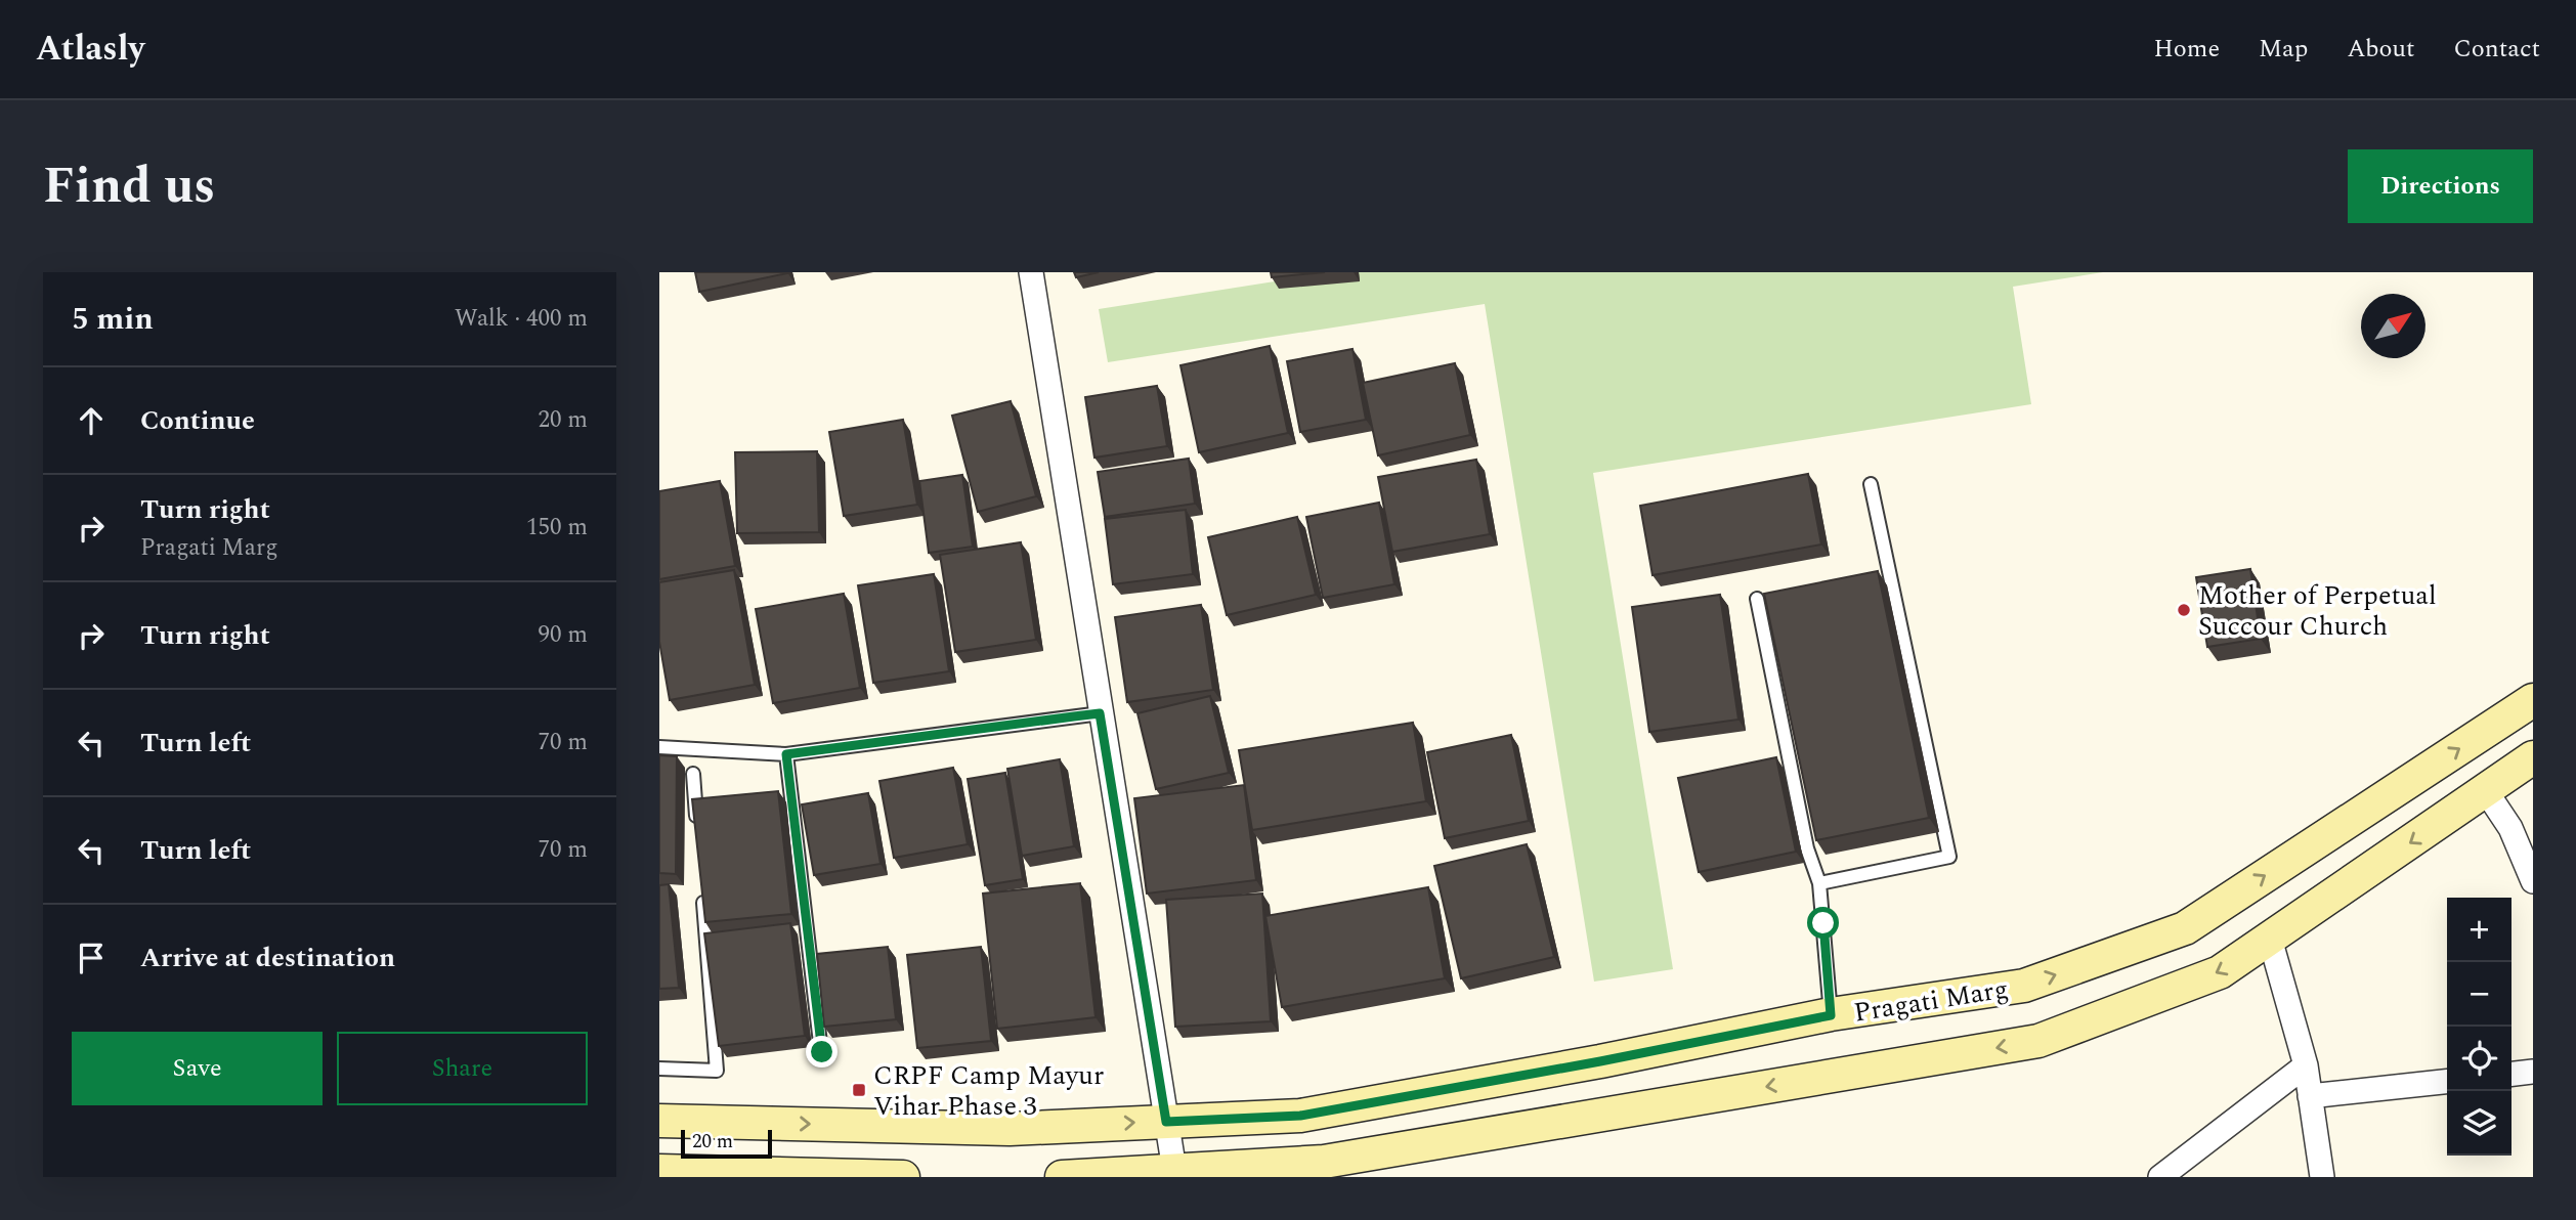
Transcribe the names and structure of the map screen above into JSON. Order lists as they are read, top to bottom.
{
  "streets": {
    "main road": ["Pragati Marg"]
  },
  "places": {
    "other": ["Mother of Perpetual Succour Church"],
    "transit": ["CRPF Camp Mayur Vihar Phase 3"]
  },
  "scale_bar": "20 m",
  "north": "top right",
  "page": {
    "header": "Atlasly",
    "nav": [
      "Home",
      "Map",
      "About",
      "Contact"
    ],
    "title": "Find us",
    "buttons": [
      "Directions",
      ["Save", "Share"]
    ],
    "heading": ["5 min", "Walk · 400 m"],
    "list": [
      ["Continue", "20 m"],
      ["Turn right", "Pragati Marg", "150 m"],
      ["Turn right", "90 m"],
      ["Turn left", "70 m"],
      ["Turn left", "70 m"],
      "Arrive at destination"
    ],
    "map_buttons": ["+", "−"],
    "scale": "20 m"
  }
}
